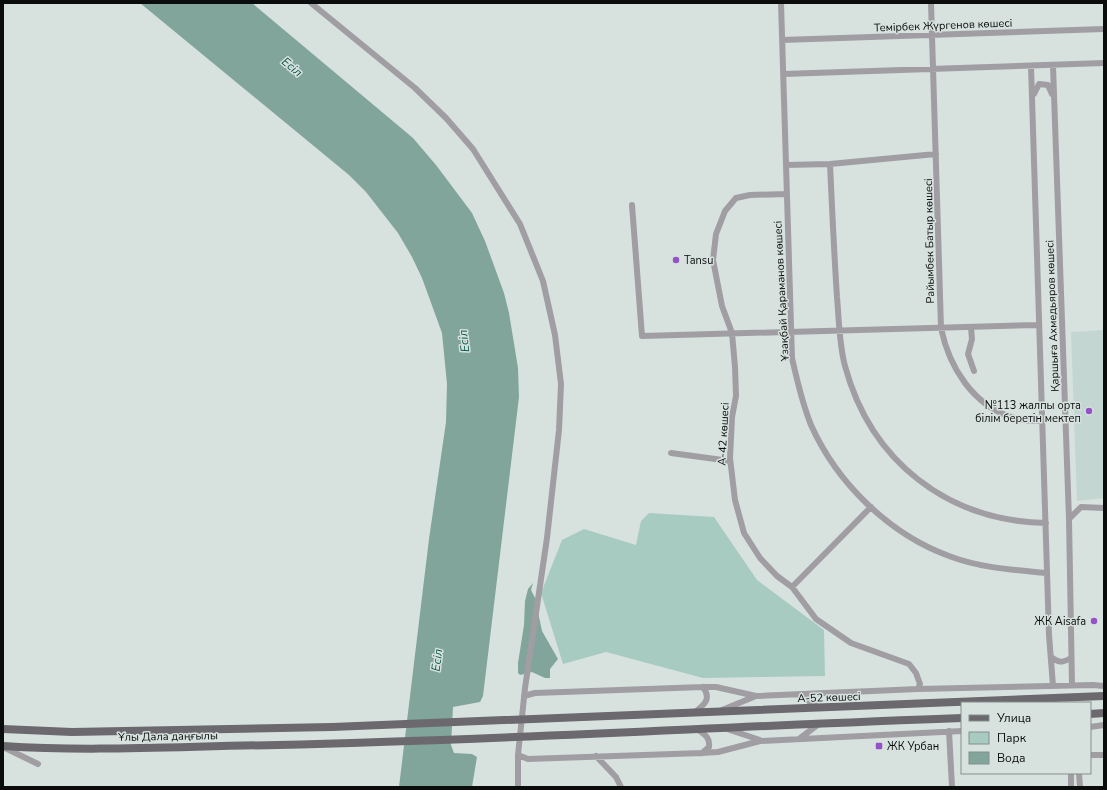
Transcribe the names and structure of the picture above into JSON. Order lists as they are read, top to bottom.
{
  "streets": {
    "main road": ["А-52 көшесі", "Ұлы Дала даңғылы"],
    "street": [
      "Темірбек Жүргенов көшесі",
      "Райымбек Батыр көшесі",
      "Ұзақбай Қараманов көшесі",
      "Қаршыға Ахмедьяров көшесі",
      "А-42 көшесі"
    ]
  },
  "crossings": [
    ["Темірбек Жүргенов көшесі", "Райымбек Батыр көшесі"],
    ["Темірбек Жүргенов көшесі", "Ұзақбай Қараманов көшесі"],
    ["Райымбек Батыр көшесі", "Қаршыға Ахмедьяров көшесі"],
    ["Ұзақбай Қараманов көшесі", "Қаршыға Ахмедьяров көшесі"],
    ["Ұзақбай Қараманов көшесі", "А-42 көшесі"],
    ["А-52 көшесі", "Ұлы Дала даңғылы"]
  ],
  "water": ["Есіл"],
  "places": {
    "other": ["Tansu", "№113 жалпы орта білім беретін мектеп", "ЖК Aisafa"],
    "transit": ["ЖК Урбан"]
  },
  "legend": ["Улица", "Парк", "Вода"]
}
